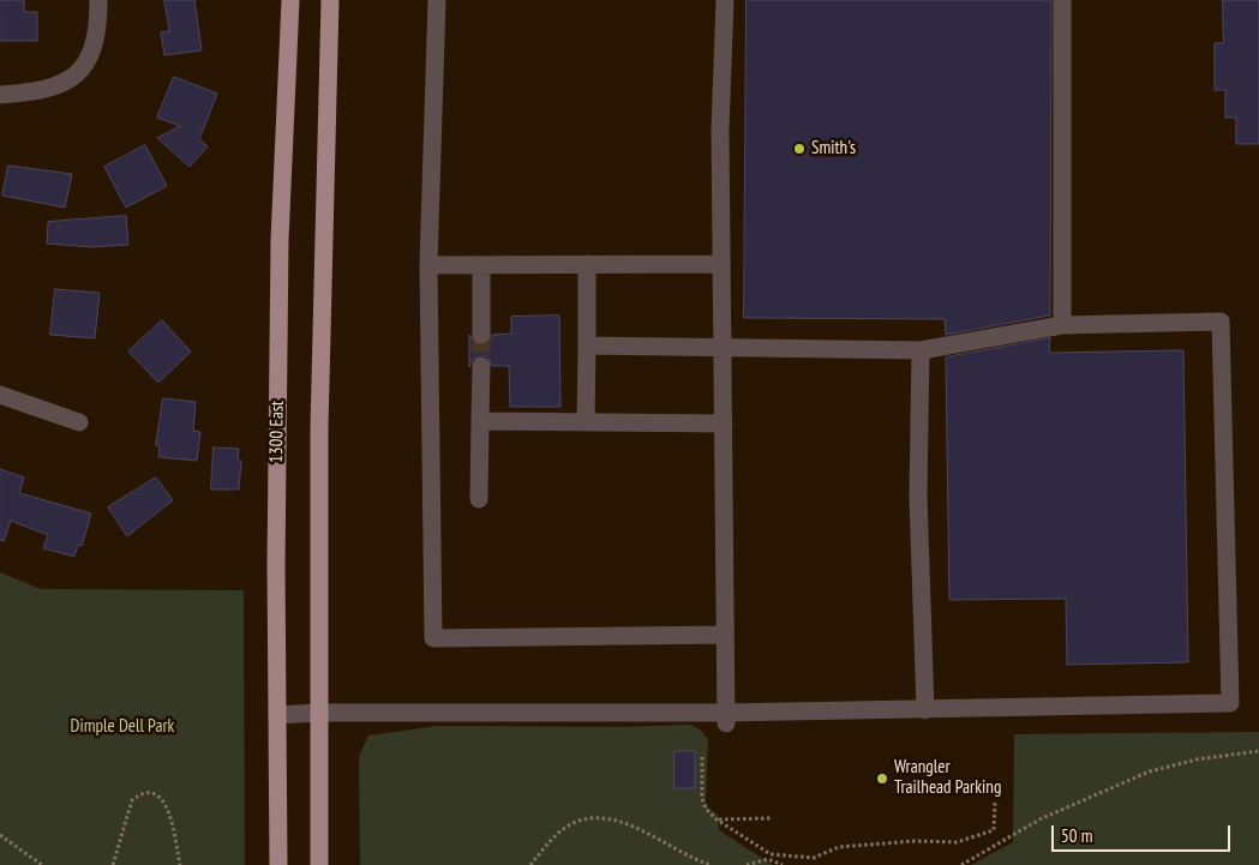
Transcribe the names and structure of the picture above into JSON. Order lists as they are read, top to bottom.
{
  "streets": {
    "main road": ["1300 East"]
  },
  "parks": ["Dimple Dell Park"],
  "places": ["Smith's", "Wrangler Trailhead Parking"],
  "scale_bar": "50 m"
}
